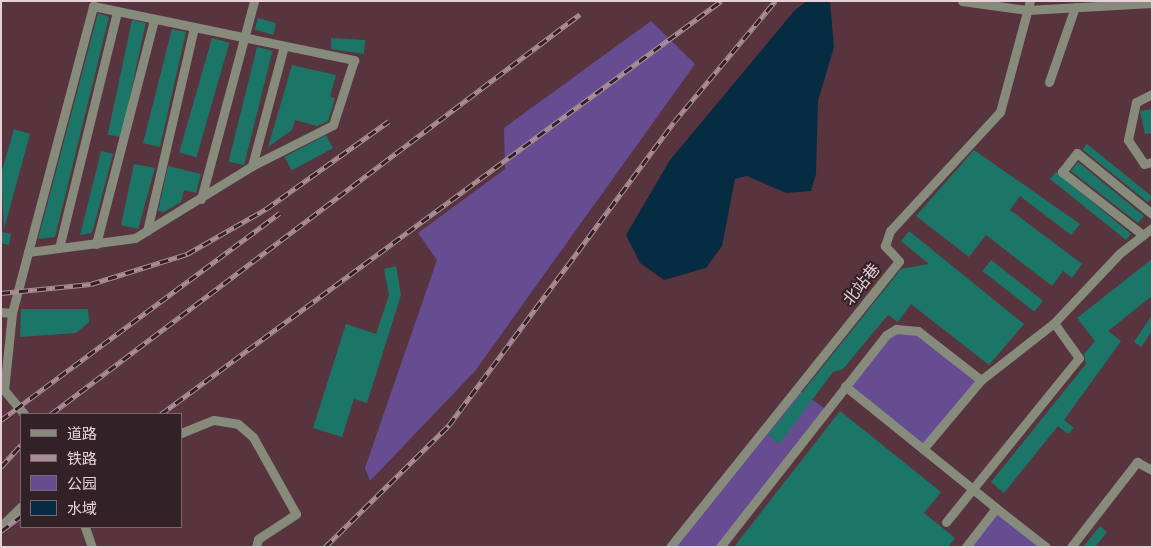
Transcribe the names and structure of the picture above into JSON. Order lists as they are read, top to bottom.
{
  "streets": {
    "street": ["北站巷"]
  },
  "legend": [
    "道路",
    "铁路",
    "公园",
    "水域"
  ]
}
